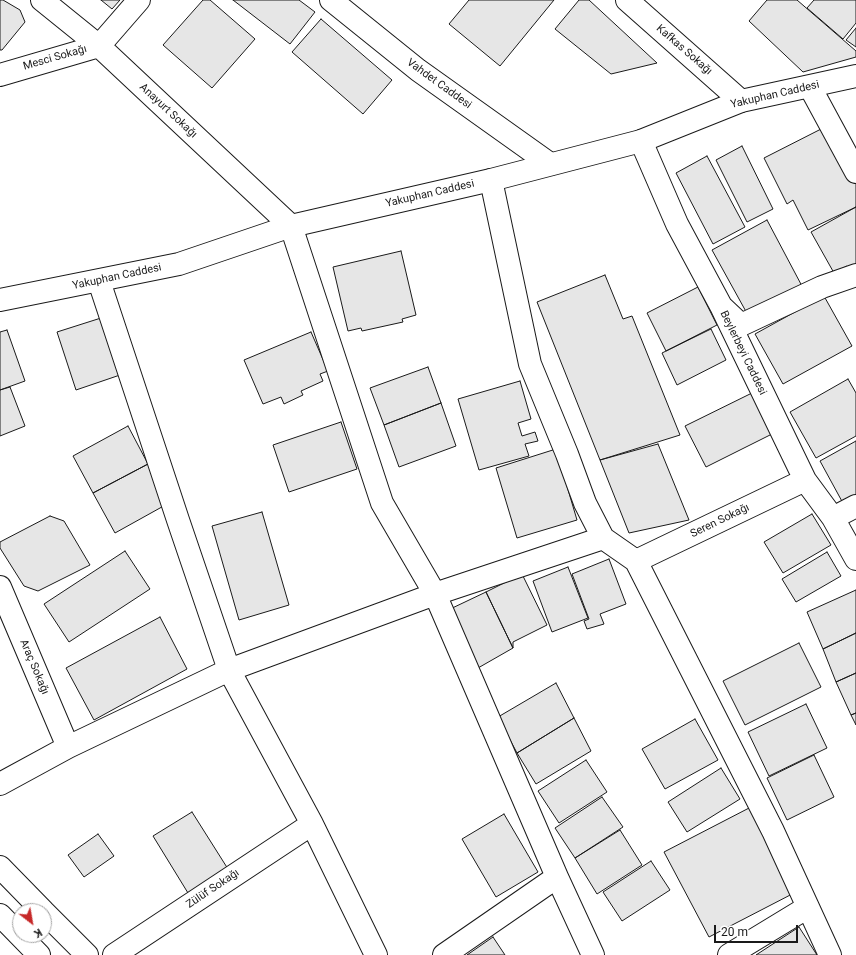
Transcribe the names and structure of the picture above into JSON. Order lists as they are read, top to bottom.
{
  "streets": {
    "street": [
      "Kafkas Sokağı",
      "Mesci Sokağı",
      "Vahdet Caddesi",
      "Yakuphan Caddesi",
      "Anayurt Sokağı",
      "Beylerbeyi Caddesi",
      "Seren Sokağı",
      "Araç Sokağı",
      "Zülüf Sokağı"
    ]
  },
  "crossings": [
    ["Kafkas Sokağı", "Yakuphan Caddesi"],
    ["Mesci Sokağı", "Anayurt Sokağı"],
    ["Vahdet Caddesi", "Yakuphan Caddesi"],
    ["Yakuphan Caddesi", "Anayurt Sokağı"],
    ["Yakuphan Caddesi", "Beylerbeyi Caddesi"],
    ["Beylerbeyi Caddesi", "Seren Sokağı"]
  ],
  "scale_bar": "20 m",
  "north": "bottom right"
}
